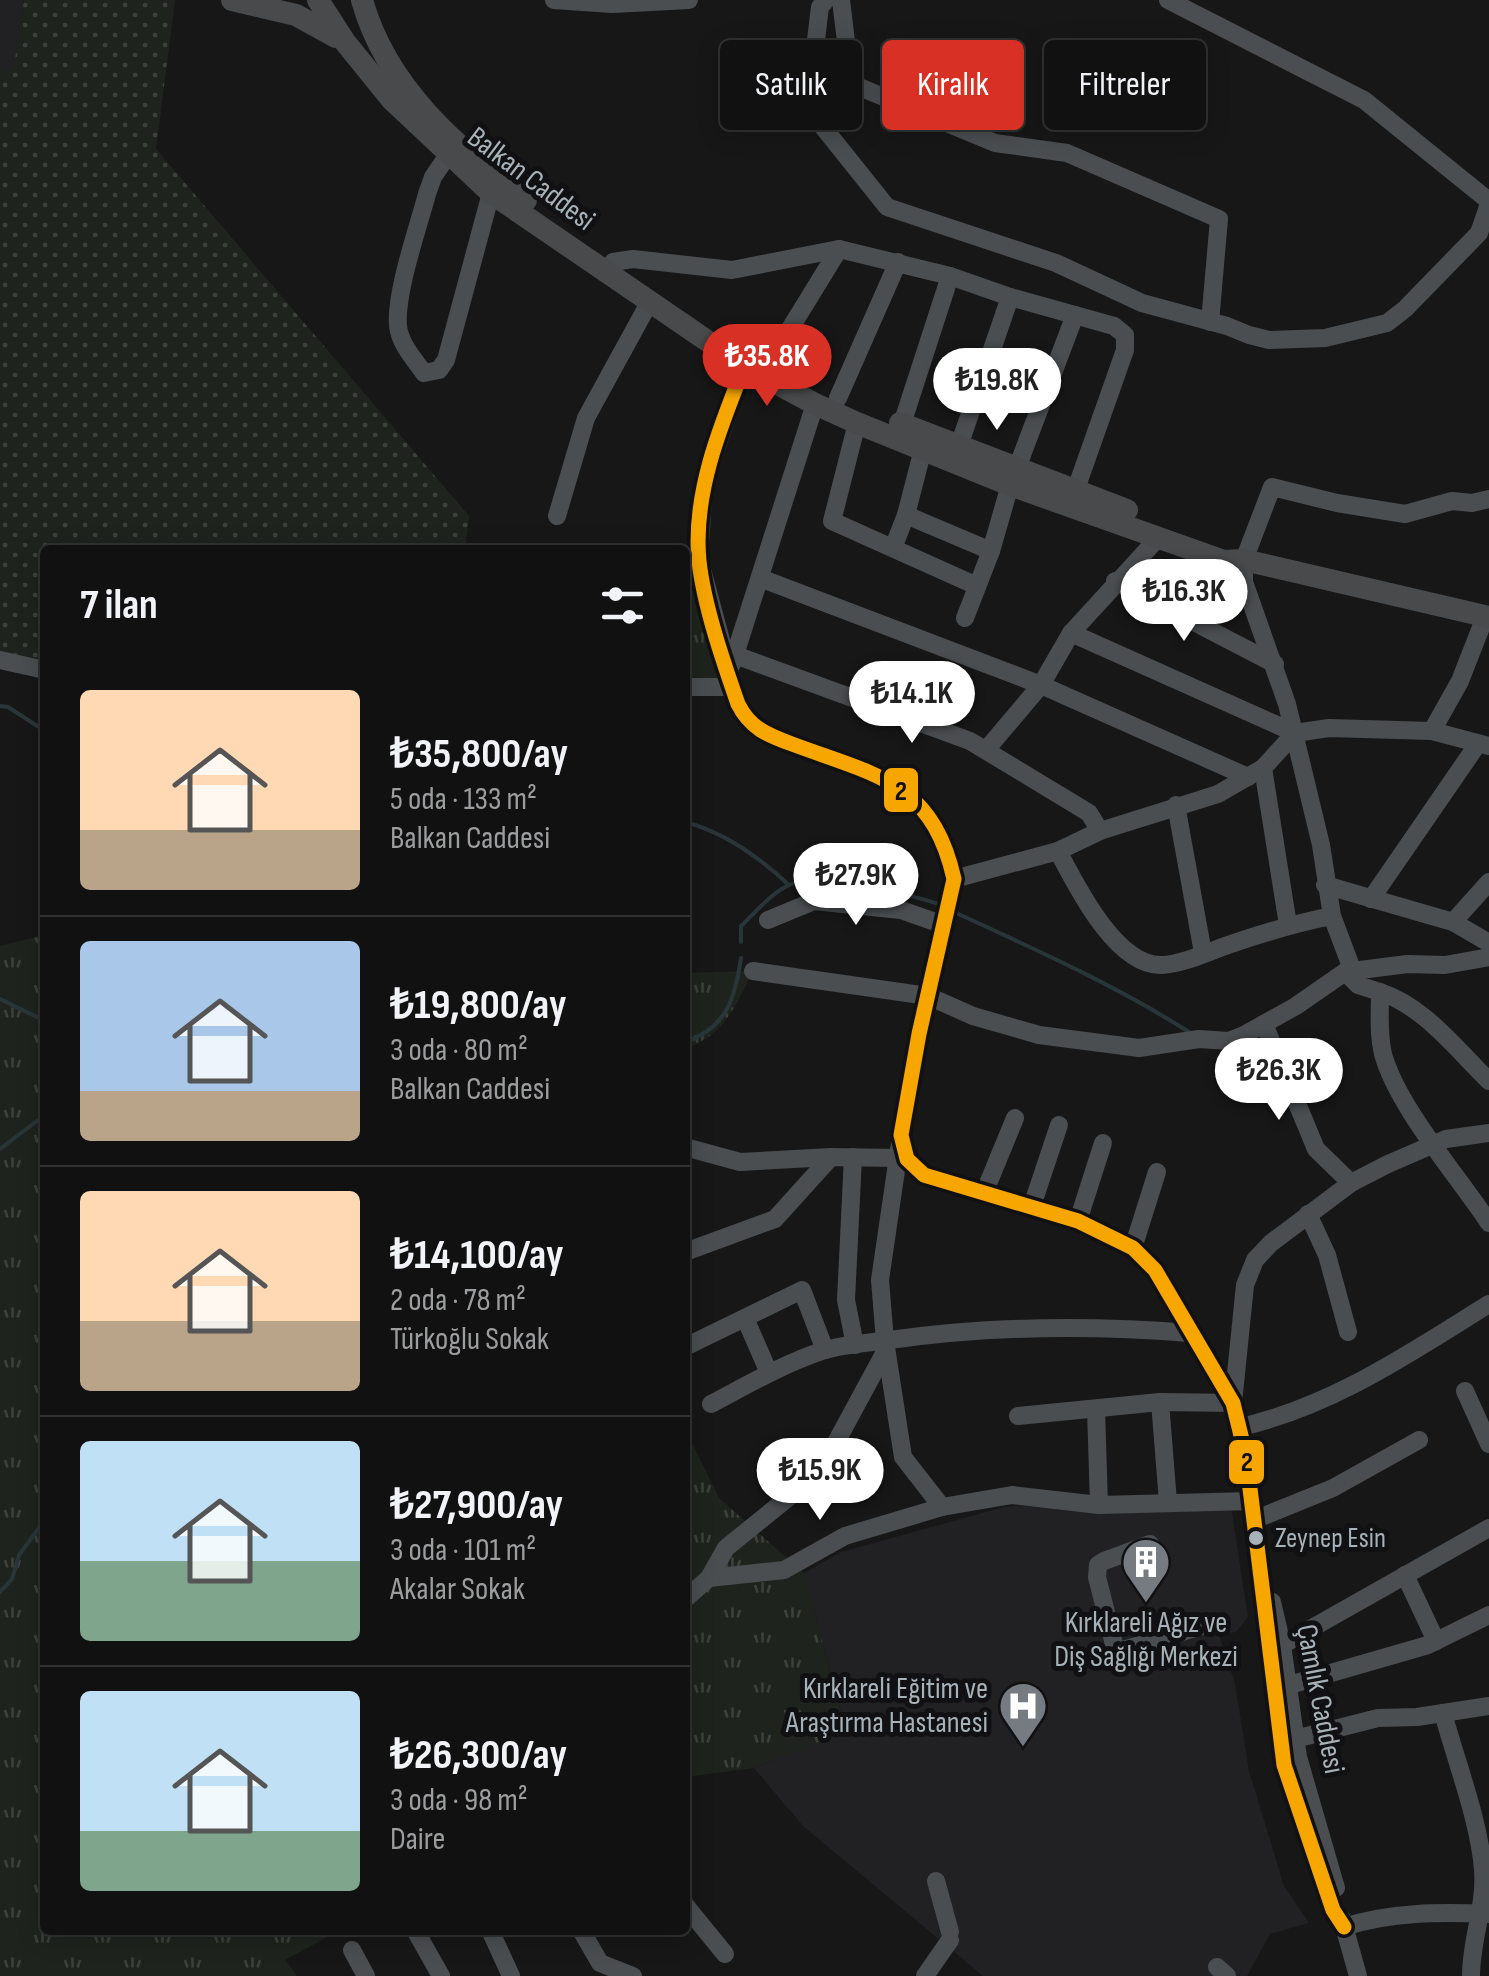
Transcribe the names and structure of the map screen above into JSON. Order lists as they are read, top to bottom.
{
  "streets": {
    "main road": ["Balkan Caddesi"],
    "street": ["Çamlık Caddesi"]
  },
  "places": {
    "other": ["Zeynep Esin"],
    "building": ["Kırklareli Ağız ve Diş Sağlığı Merkezi"],
    "hospital": ["Kırklareli Eğitim ve Araştırma Hastanesi"]
  },
  "lines": ["transit line 2"],
  "page": {
    "chip": ["Satılık", "Kiralık", "Filtreler"],
    "price": [
      "₺35.8K",
      "₺19.8K",
      "₺16.3K",
      "₺14.1K",
      "₺27.9K",
      "₺26.3K",
      "₺15.9K"
    ],
    "heading": "7 ilan",
    "list": [
      {
        "name": "₺35,800/ay",
        "note": "5 oda · 133 m² · Balkan Caddesi"
      },
      {
        "name": "₺19,800/ay",
        "note": "3 oda · 80 m² · Balkan Caddesi"
      },
      {
        "name": "₺14,100/ay",
        "note": "2 oda · 78 m² · Türkoğlu Sokak"
      },
      {
        "name": "₺27,900/ay",
        "note": "3 oda · 101 m² · Akalar Sokak"
      },
      {
        "name": "₺26,300/ay",
        "note": "3 oda · 98 m² · Daire"
      }
    ]
  }
}
